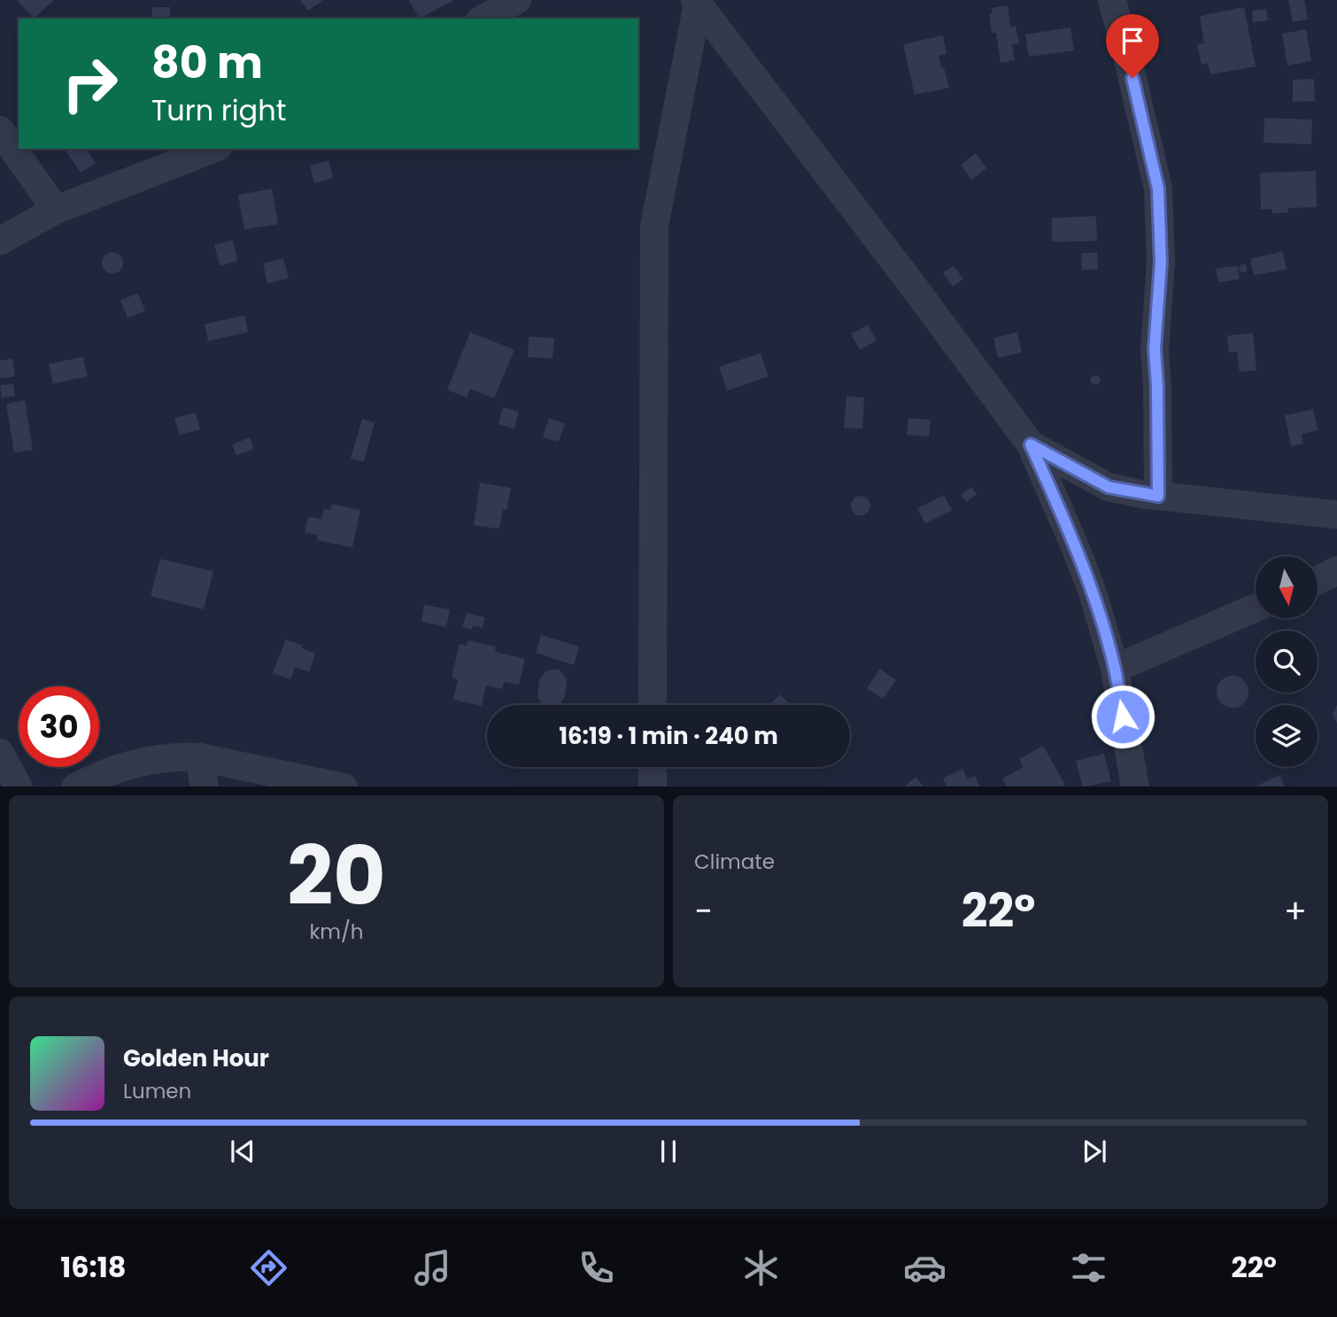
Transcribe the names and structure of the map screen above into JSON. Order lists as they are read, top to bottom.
{
  "north": "bottom",
  "page": {
    "turn": ["80 m", "Turn right"],
    "limit": "30",
    "trip": "16:19 · 1 min · 240 m",
    "tile": [
      ["20", "km/h"],
      "Climate"
    ],
    "heat": ["−", "22°", "+"],
    "song": ["Golden Hour", "Lumen"],
    "tabs": ["16:18", "22°"]
  }
}
